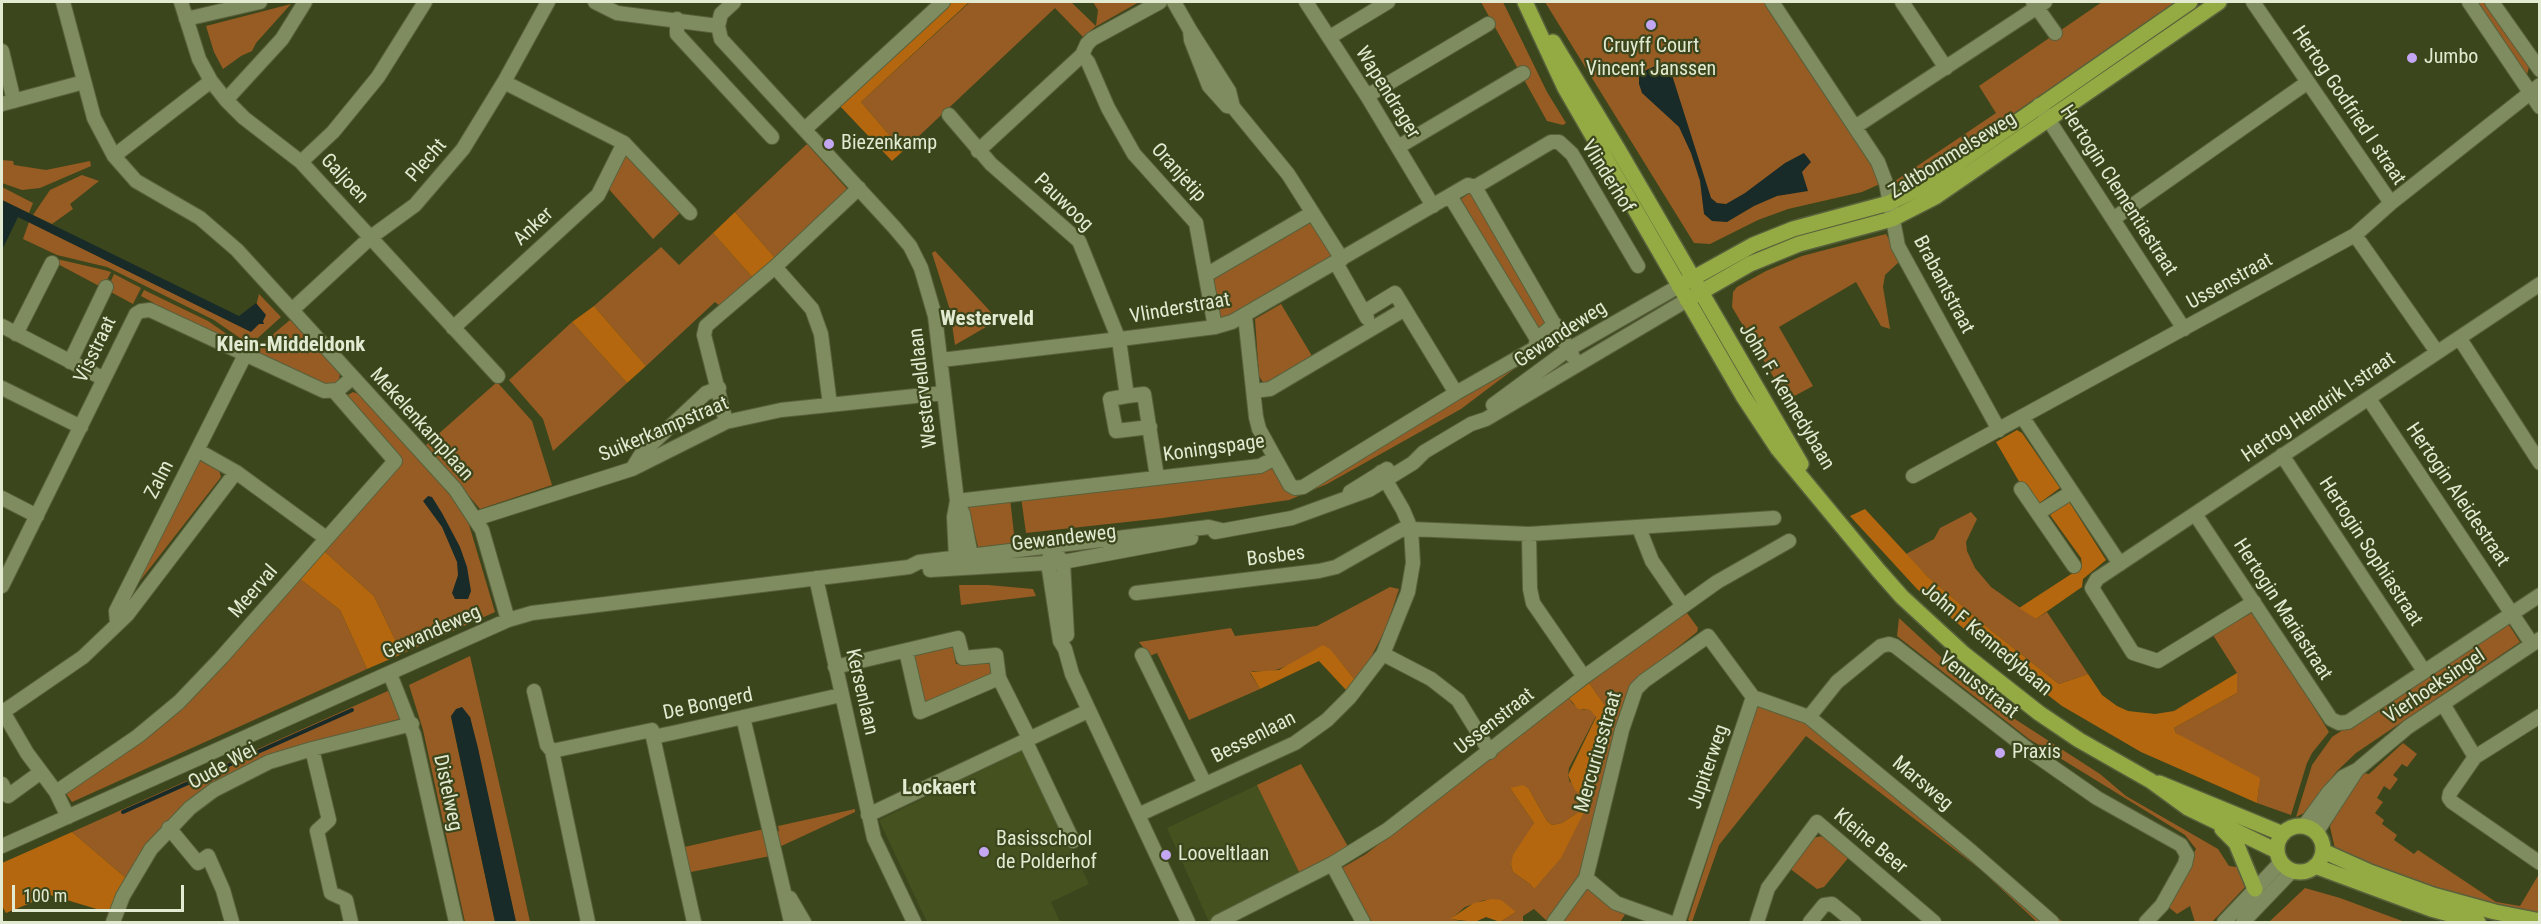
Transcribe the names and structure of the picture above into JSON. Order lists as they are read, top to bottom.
{
  "streets": {
    "main road": ["Zaltbommelseweg", "John F. Kennedybaan", "John F Kennedybaan"],
    "street": [
      "Wapendrager",
      "Hertog Godfried I straat",
      "Plecht",
      "Oranjetip",
      "Vlinderhof",
      "Galjoen",
      "Hertogin Clementiastraat",
      "Pauwoog",
      "Anker",
      "Ussenstraat",
      "Brabantstraat",
      "Vlinderstraat",
      "Gewandeweg",
      "Visstraat",
      "Westerveldlaan",
      "Hertog Hendrik I-straat",
      "Mekelenkamplaan",
      "Suikerkampstraat",
      "Koningspage",
      "Zalm",
      "Hertogin Aleidestraat",
      "Hertogin Sophiastraat",
      "Bosbes",
      "Meerval",
      "Hertogin Mariastraat",
      "Venusstraat",
      "Vierhoeksingel",
      "Kersenlaan",
      "De Bongerd",
      "Bessenlaan",
      "Mercuriusstraat",
      "Oude Wei",
      "Jupiterweg",
      "Marsweg",
      "Distelweg",
      "Kleine Beer"
    ]
  },
  "crossings": [
    ["Wapendrager", "Vlinderhof"],
    ["Wapendrager", "Vlinderstraat"],
    ["Hertog Godfried I straat", "Ussenstraat"],
    ["Zaltbommelseweg", "Hertogin Clementiastraat"],
    ["Zaltbommelseweg", "Brabantstraat"],
    ["Zaltbommelseweg", "Gewandeweg"],
    ["Zaltbommelseweg", "John F. Kennedybaan"],
    ["Plecht", "Galjoen"],
    ["Plecht", "Mekelenkamplaan"],
    ["Oranjetip", "Vlinderstraat"],
    ["Vlinderhof", "Vlinderstraat"],
    ["Galjoen", "Anker"],
    ["Hertogin Clementiastraat", "Ussenstraat"],
    ["Pauwoog", "Vlinderstraat"],
    ["Ussenstraat", "Brabantstraat"],
    ["Vlinderstraat", "Westerveldlaan"],
    ["Gewandeweg", "Westerveldlaan"],
    ["Gewandeweg", "John F. Kennedybaan"],
    ["Gewandeweg", "Mekelenkamplaan"],
    ["Gewandeweg", "Kersenlaan"],
    ["Gewandeweg", "Bessenlaan"],
    ["Gewandeweg", "Distelweg"],
    ["Visstraat", "Zalm"],
    ["Visstraat", "Meerval"],
    ["Westerveldlaan", "Suikerkampstraat"],
    ["Westerveldlaan", "Koningspage"],
    ["John F. Kennedybaan", "John F Kennedybaan"],
    ["Hertog Hendrik I-straat", "Hertogin Aleidestraat"],
    ["Hertog Hendrik I-straat", "Hertogin Sophiastraat"],
    ["Hertog Hendrik I-straat", "Hertogin Mariastraat"],
    ["Mekelenkamplaan", "Suikerkampstraat"],
    ["Hertogin Aleidestraat", "Vierhoeksingel"],
    ["Hertogin Sophiastraat", "Hertogin Mariastraat"],
    ["Bosbes", "Bessenlaan"],
    ["John F Kennedybaan", "Vierhoeksingel"],
    ["Venusstraat", "Marsweg"],
    ["Kersenlaan", "De Bongerd"],
    ["Mercuriusstraat", "Jupiterweg"],
    ["Mercuriusstraat", "Marsweg"],
    ["Oude Wei", "Distelweg"],
    ["Jupiterweg", "Marsweg"]
  ],
  "districts": ["Westerveld", "Klein-Middeldonk", "Lockaert"],
  "places": [
    "Cruyff Court Vincent Janssen",
    "Jumbo",
    "Biezenkamp",
    "Praxis",
    "Basisschool de Polderhof",
    "Looveltlaan"
  ],
  "scale_bar": "100 m"
}
